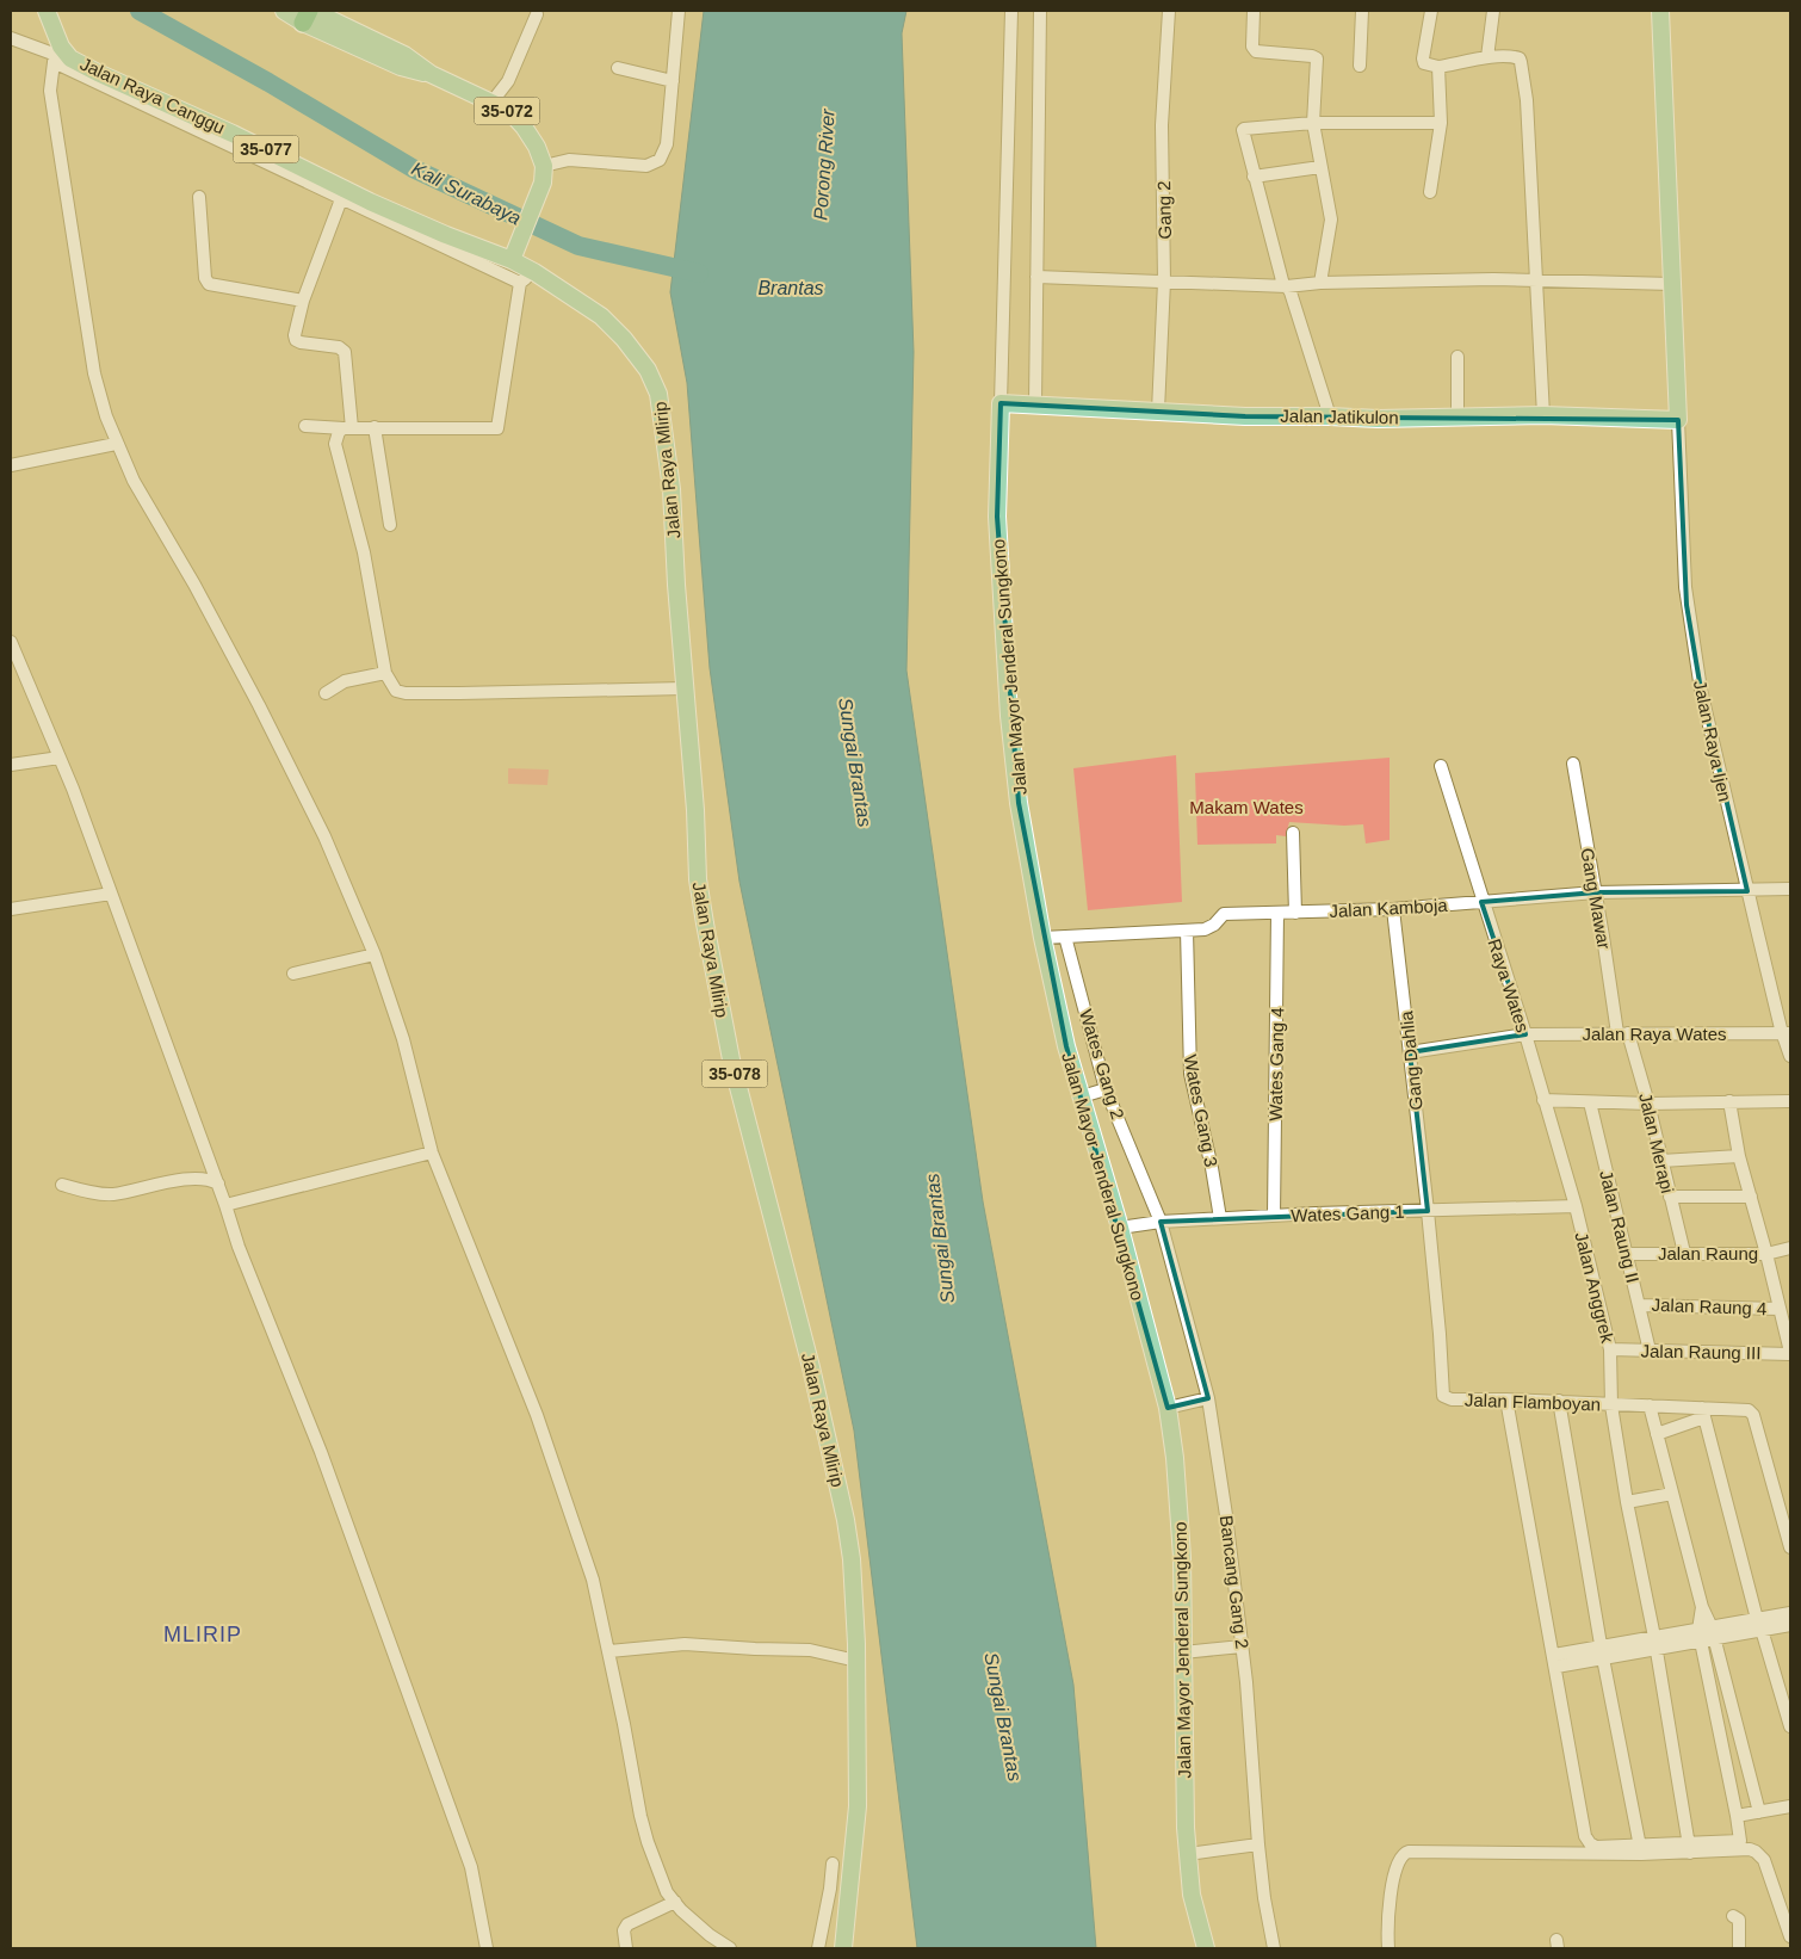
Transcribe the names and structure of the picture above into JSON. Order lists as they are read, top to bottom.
{
  "streets": {
    "main road": [
      "Jalan Raya Canggu",
      "35-072",
      "35-077",
      "Jalan Jatikulon",
      "Jalan Raya Mlirip",
      "Jalan Mayor Jenderal Sungkono",
      "35-078"
    ],
    "street": [
      "Gang 2",
      "Jalan Raya Ijen",
      "Gang Mawar",
      "Jalan Kamboja",
      "Raya Wates",
      "Jalan Raya Wates",
      "Gang Dahlia",
      "Wates Gang 2",
      "Wates Gang 4",
      "Wates Gang 3",
      "Jalan Merapi",
      "Wates Gang 1",
      "Jalan Raung II",
      "Jalan Raung",
      "Jalan Anggrek",
      "Jalan Raung 4",
      "Jalan Raung III",
      "Jalan Flamboyan",
      "Bancang Gang 2"
    ]
  },
  "crossings": [
    ["Jalan Raya Canggu", "Jalan Raya Mlirip"],
    ["Gang 2", "Jalan Jatikulon"],
    ["Jalan Jatikulon", "Jalan Mayor Jenderal Sungkono"],
    ["Jalan Jatikulon", "Jalan Raya Ijen"],
    ["Jalan Mayor Jenderal Sungkono", "Jalan Kamboja"],
    ["Jalan Mayor Jenderal Sungkono", "Wates Gang 1"],
    ["Jalan Raya Ijen", "Jalan Kamboja"],
    ["Jalan Raya Ijen", "Jalan Raya Wates"],
    ["Gang Mawar", "Jalan Kamboja"],
    ["Gang Mawar", "Jalan Raya Wates"],
    ["Gang Mawar", "Jalan Merapi"],
    ["Jalan Kamboja", "Raya Wates"],
    ["Jalan Kamboja", "Gang Dahlia"],
    ["Jalan Kamboja", "Wates Gang 2"],
    ["Jalan Kamboja", "Wates Gang 4"],
    ["Jalan Kamboja", "Wates Gang 3"],
    ["Raya Wates", "Jalan Raya Wates"],
    ["Raya Wates", "Wates Gang 1"],
    ["Raya Wates", "Jalan Anggrek"],
    ["Jalan Raya Wates", "Gang Dahlia"],
    ["Jalan Raya Wates", "Jalan Merapi"],
    ["Gang Dahlia", "Wates Gang 1"],
    ["Gang Dahlia", "Jalan Flamboyan"],
    ["Wates Gang 2", "Wates Gang 1"],
    ["Wates Gang 2", "Bancang Gang 2"],
    ["Wates Gang 4", "Wates Gang 1"],
    ["Wates Gang 3", "Wates Gang 1"],
    ["Jalan Merapi", "Jalan Raung"],
    ["Wates Gang 1", "Jalan Anggrek"],
    ["Wates Gang 1", "Jalan Flamboyan"],
    ["Wates Gang 1", "Bancang Gang 2"],
    ["Jalan Raung II", "Jalan Raung"],
    ["Jalan Raung II", "Jalan Raung 4"],
    ["Jalan Raung II", "Jalan Raung III"],
    ["Jalan Anggrek", "Jalan Raung III"],
    ["Jalan Anggrek", "Jalan Flamboyan"]
  ],
  "districts": ["MLIRIP"],
  "water": [
    "Porong River",
    "Kali Surabaya",
    "Brantas",
    "Sungai Brantas"
  ],
  "parks": ["Makam Wates"]
}
